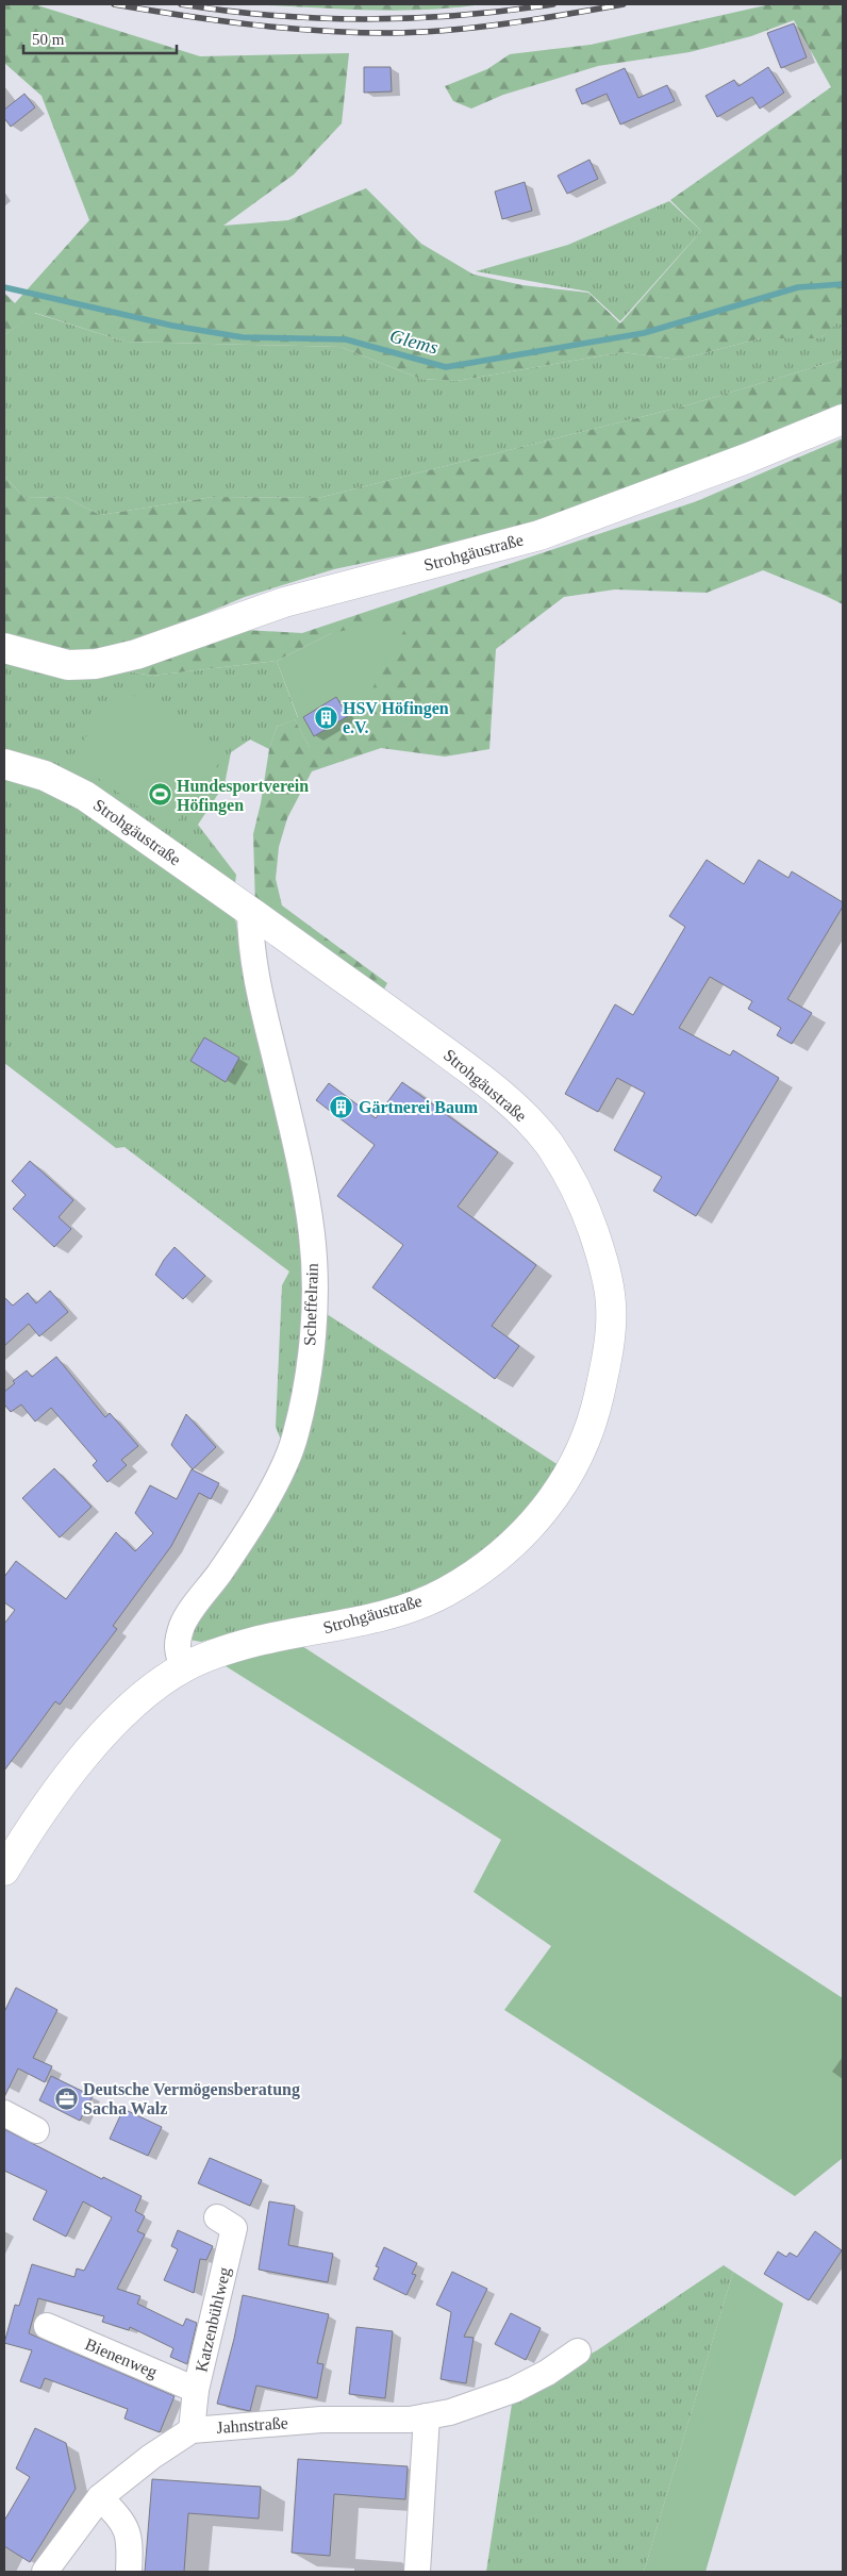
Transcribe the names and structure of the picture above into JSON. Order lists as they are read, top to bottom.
{
  "streets": {
    "main road": ["Strohgäustraße"],
    "street": [
      "Scheffelrain",
      "Katzenbühlweg",
      "Bienenweg",
      "Jahnstraße"
    ]
  },
  "crossings": [
    ["Strohgäustraße", "Scheffelrain"],
    ["Katzenbühlweg", "Bienenweg"],
    ["Katzenbühlweg", "Jahnstraße"]
  ],
  "water": ["Glems"],
  "places": {
    "building": ["HSV Höfingen e.V.", "Gärtnerei Baum"],
    "sports": ["Hundesportverein Höfingen"],
    "office": ["Deutsche Vermögensberatung Sacha Walz"]
  },
  "scale_bar": "50 m"
}
